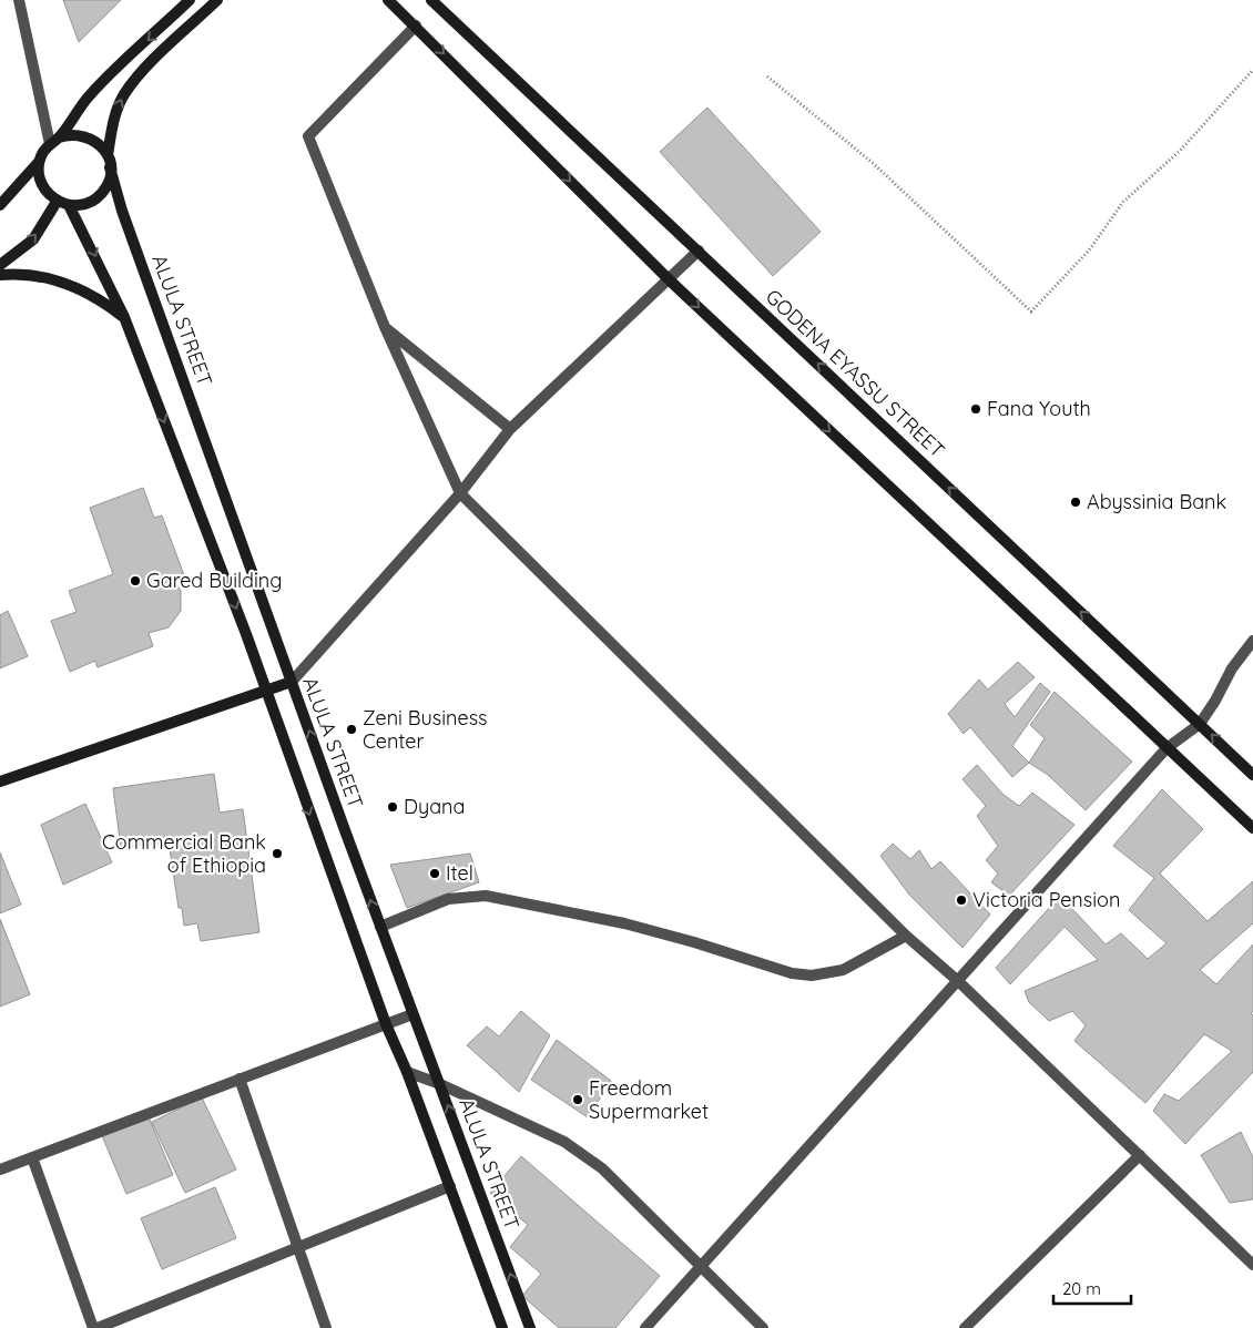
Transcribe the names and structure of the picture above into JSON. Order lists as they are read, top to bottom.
{
  "streets": {
    "street": ["ALULA STREET", "GODENA EYASSU STREET"]
  },
  "places": [
    "Fana Youth",
    "Abyssinia Bank",
    "Gared Building",
    "Zeni Business Center",
    "Dyana",
    "Commercial Bank of Ethiopia",
    "Itel",
    "Victoria Pension",
    "Freedom Supermarket"
  ],
  "scale_bar": "20 m"
}
